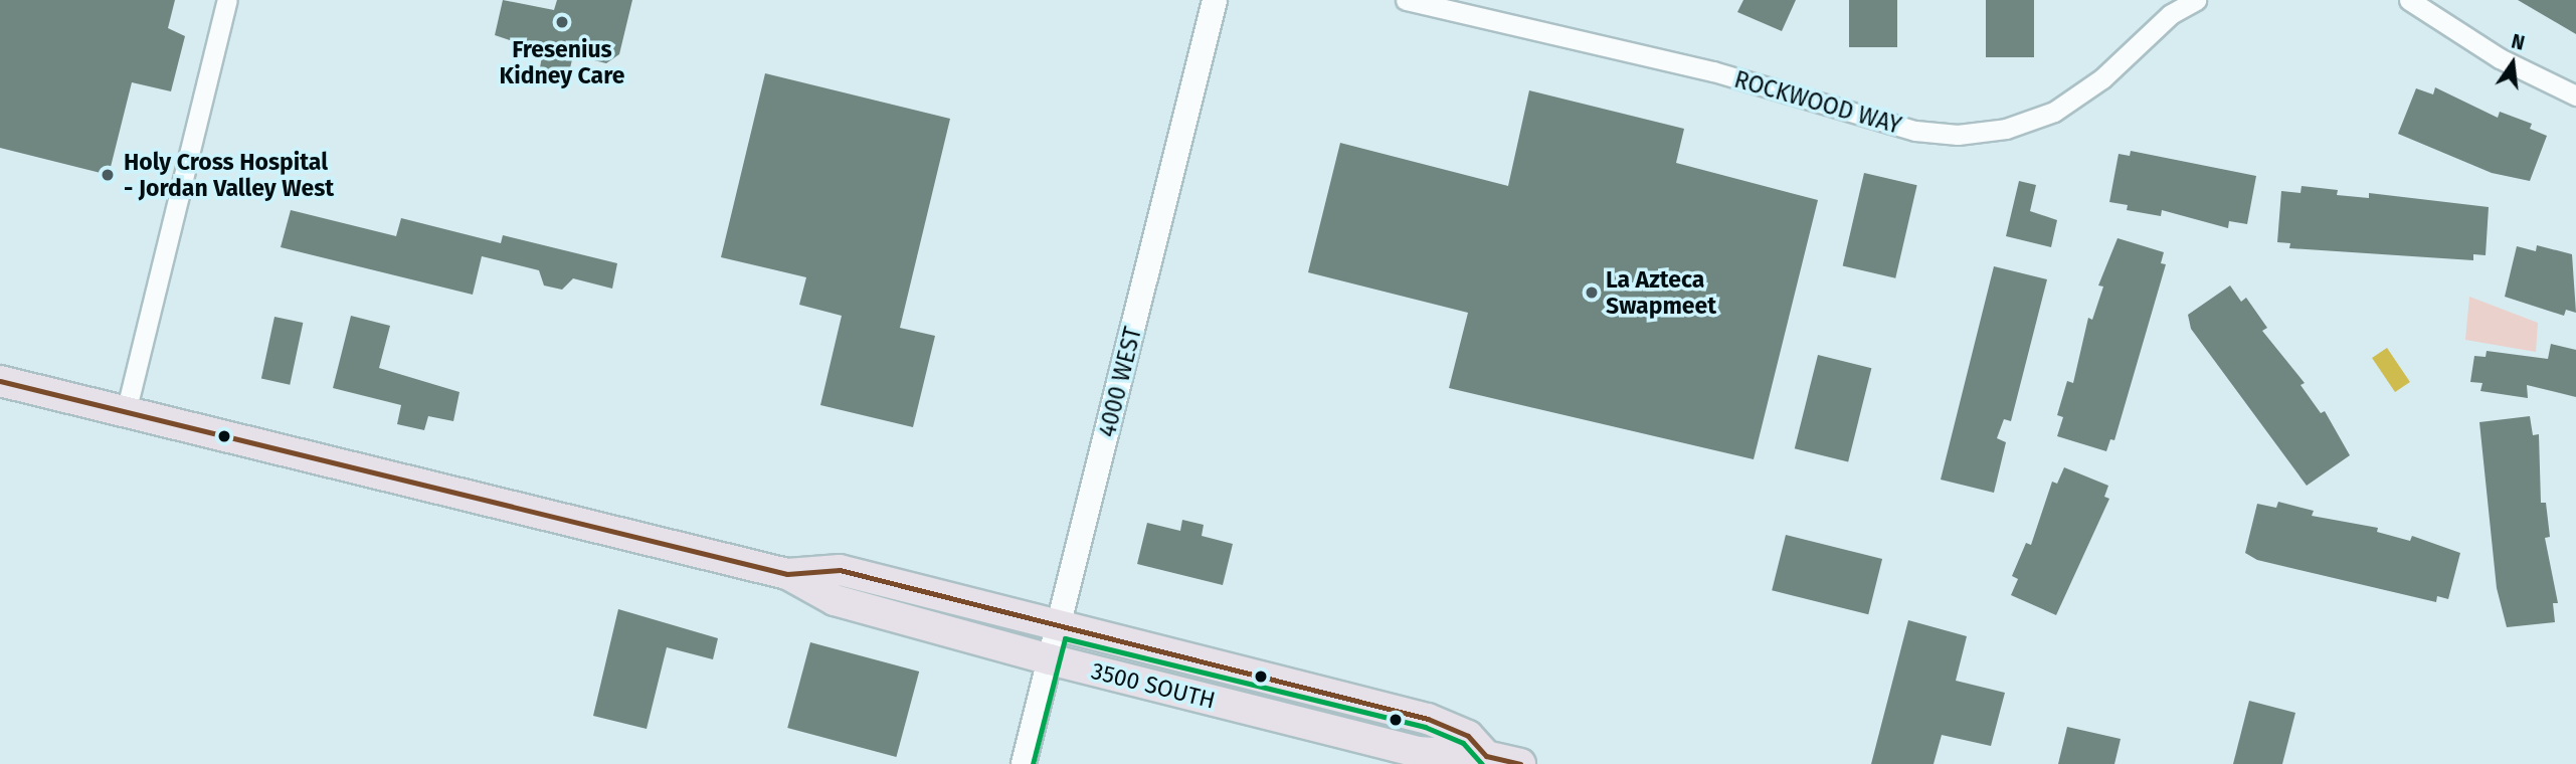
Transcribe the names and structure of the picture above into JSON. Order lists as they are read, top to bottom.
{
  "streets": {
    "main road": ["3500 SOUTH"],
    "street": ["ROCKWOOD WAY", "4000 WEST"]
  },
  "crossings": [
    ["4000 WEST", "3500 SOUTH"]
  ],
  "places": ["Fresenius Kidney Care", "Holy Cross Hospital - Jordan Valley West", "La Azteca Swapmeet"],
  "north": "top"
}
